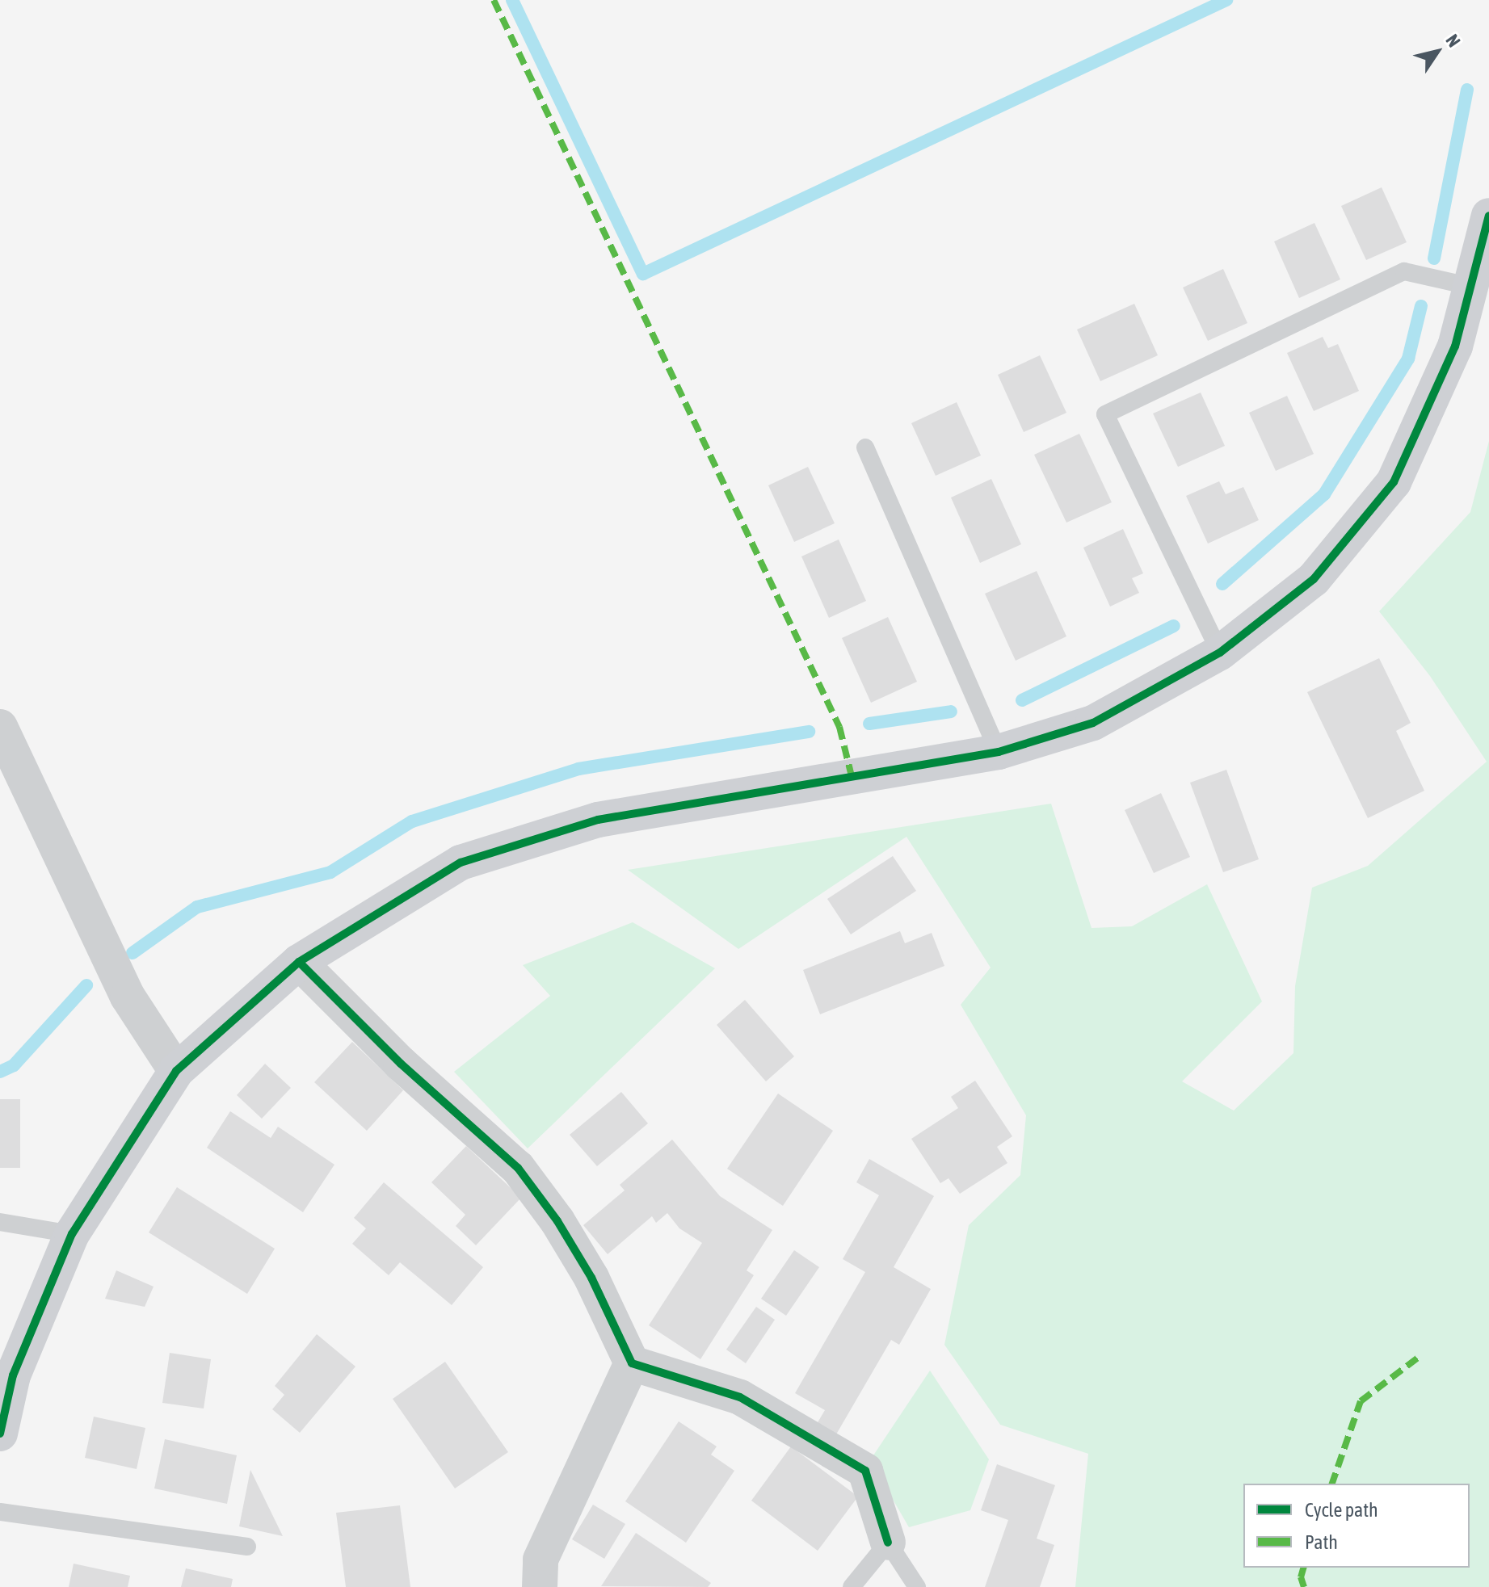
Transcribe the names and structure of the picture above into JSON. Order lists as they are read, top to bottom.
{
  "legend": ["Cycle path", "Path"],
  "north": "top right"
}
